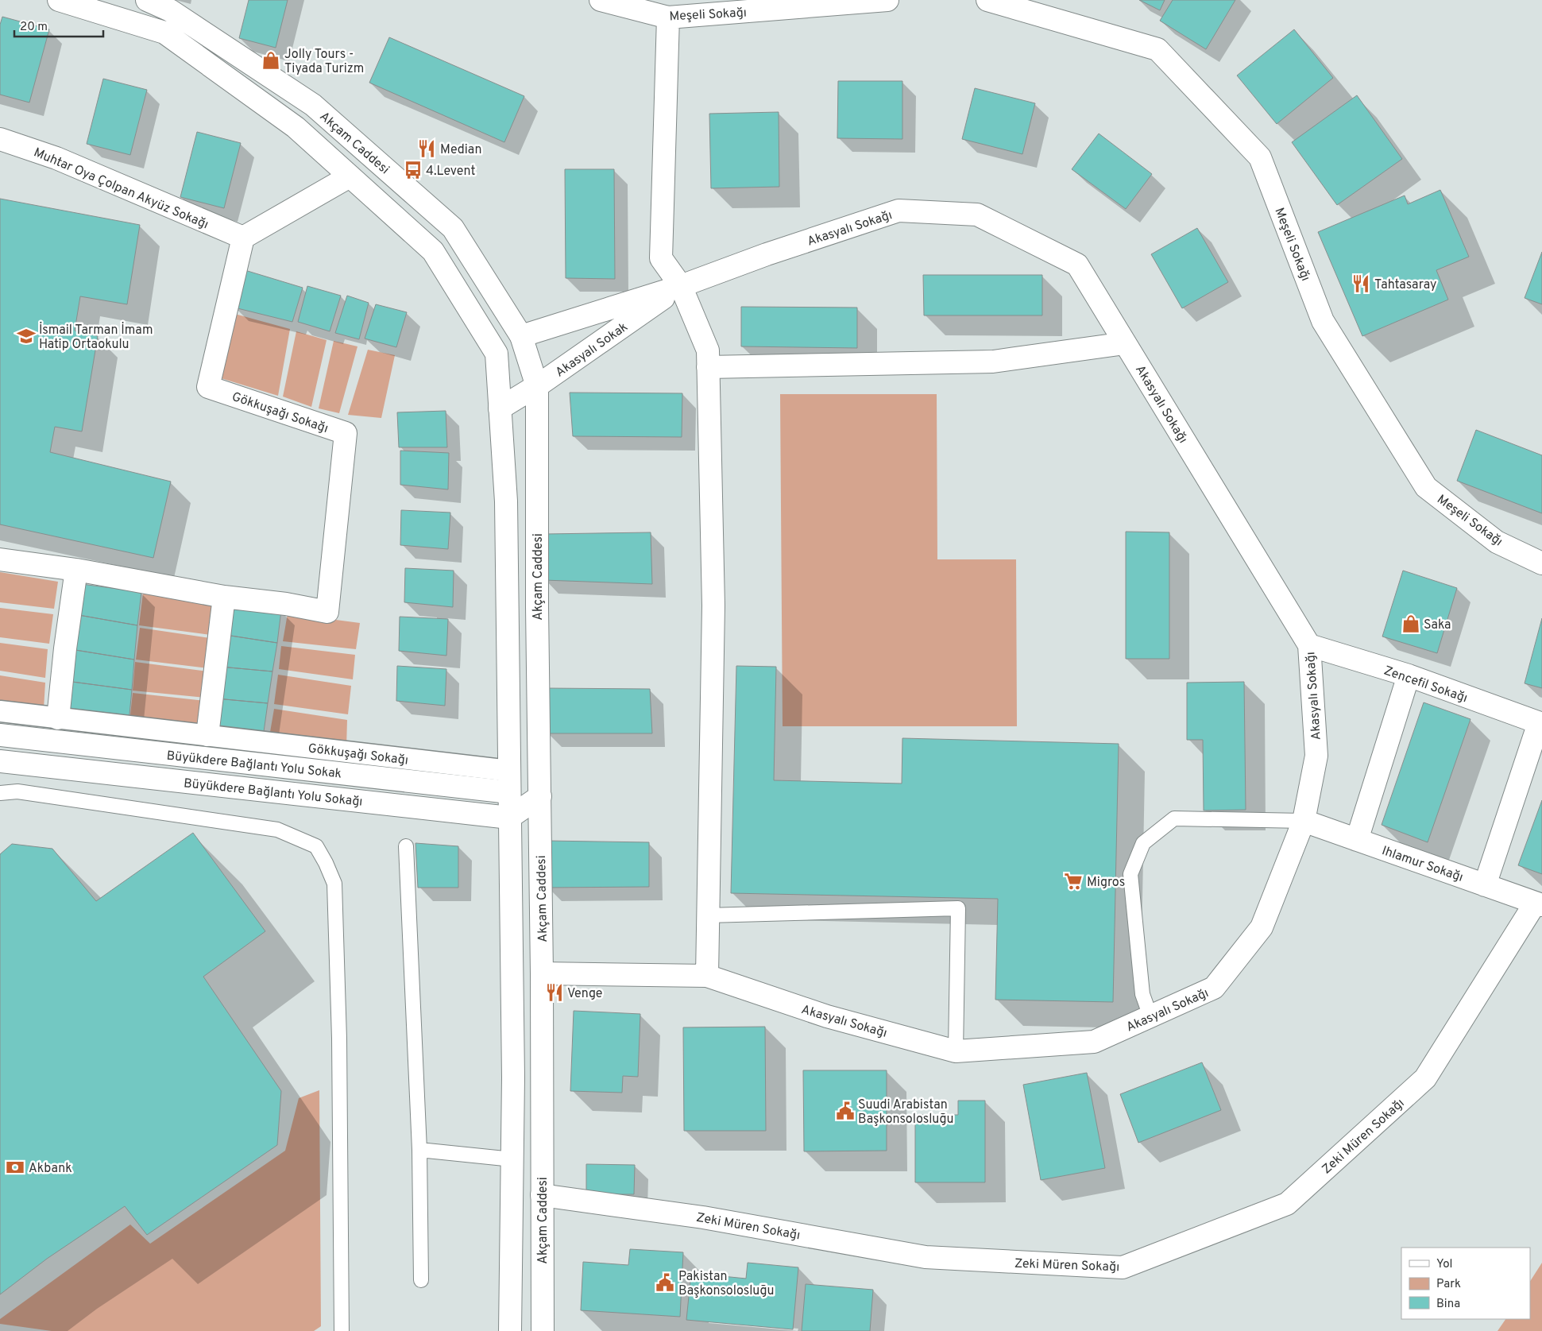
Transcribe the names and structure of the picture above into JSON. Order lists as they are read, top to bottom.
{
  "streets": {
    "street": [
      "Meşeli Sokağı",
      "Akçam Caddesi",
      "Muhtar Oya Çolpan Akyüz Sokağı",
      "Akasyalı Sokağı",
      "Akasyalı Sokak",
      "Gökkuşağı Sokağı",
      "Zencefil Sokağı",
      "Büyükdere Bağlantı Yolu Sokak",
      "Büyükdere Bağlantı Yolu Sokağı",
      "Ihlamur Sokağı",
      "Zeki Müren Sokağı"
    ]
  },
  "crossings": [
    ["Akçam Caddesi", "Akasyalı Sokağı"],
    ["Akçam Caddesi", "Akasyalı Sokak"],
    ["Akçam Caddesi", "Zeki Müren Sokağı"],
    ["Muhtar Oya Çolpan Akyüz Sokağı", "Gökkuşağı Sokağı"],
    ["Akasyalı Sokağı", "Akasyalı Sokak"],
    ["Akasyalı Sokağı", "Zencefil Sokağı"],
    ["Akasyalı Sokağı", "Ihlamur Sokağı"],
    ["Ihlamur Sokağı", "Zeki Müren Sokağı"]
  ],
  "places": {
    "shop": ["Jolly Tours - Tiyada Turizm", "Saka"],
    "restaurant": ["Median", "Tahtasaray", "Venge"],
    "bus stop": ["4.Levent"],
    "school or university": ["İsmail Tarman İmam Hatip Ortaokulu"],
    "supermarket": ["Migros"],
    "public building": ["Suudi Arabistan Başkonsolosluğu", "Pakistan Başkonsolosluğu"],
    "bank": ["Akbank"]
  },
  "legend": ["Yol", "Park", "Bina"],
  "scale_bar": "20 m"
}
